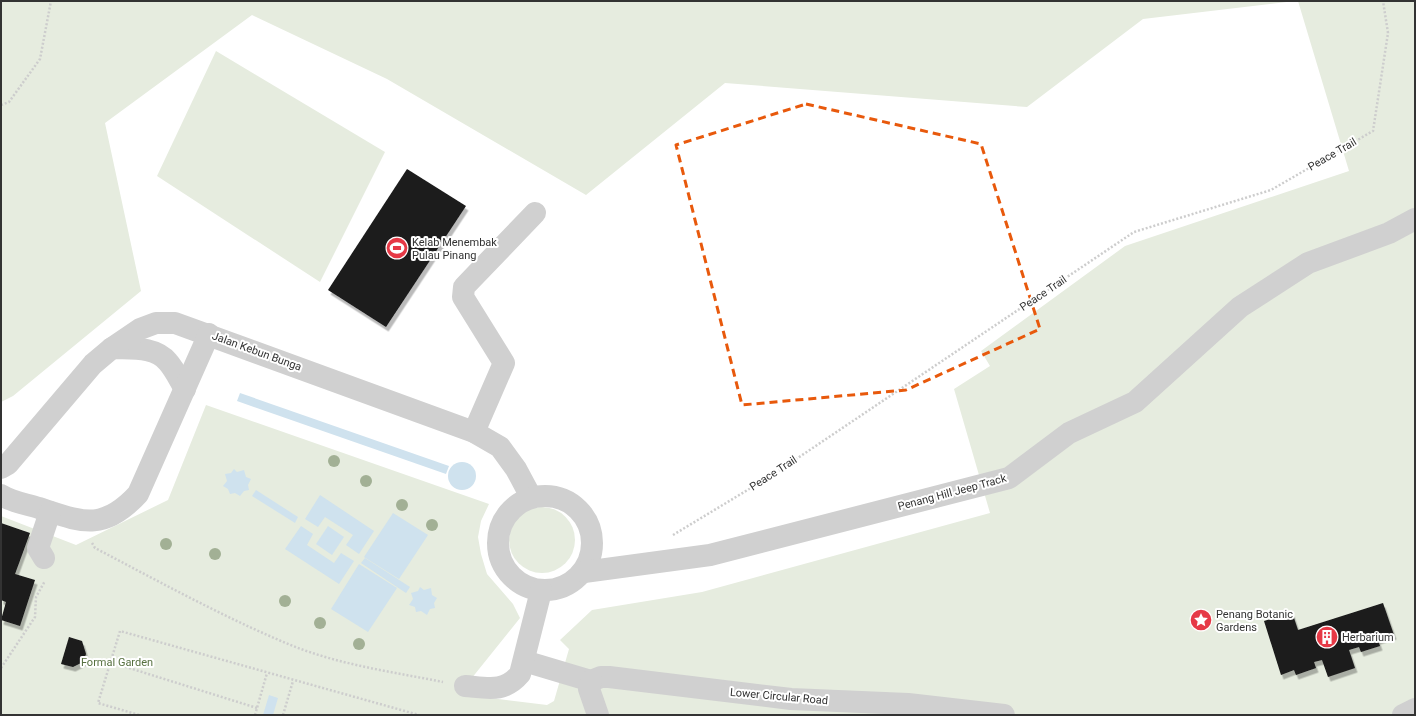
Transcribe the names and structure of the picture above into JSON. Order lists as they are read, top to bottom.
{
  "streets": {
    "street": ["Jalan Kebun Bunga", "Penang Hill Jeep Track", "Lower Circular Road"],
    "path": ["Peace Trail"]
  },
  "crossings": [
    ["Jalan Kebun Bunga", "Penang Hill Jeep Track"]
  ],
  "parks": ["Formal Garden"],
  "places": {
    "sports": ["Kelab Menembak Pulau Pinang"],
    "place": ["Penang Botanic Gardens"],
    "building": ["Herbarium"]
  }
}
